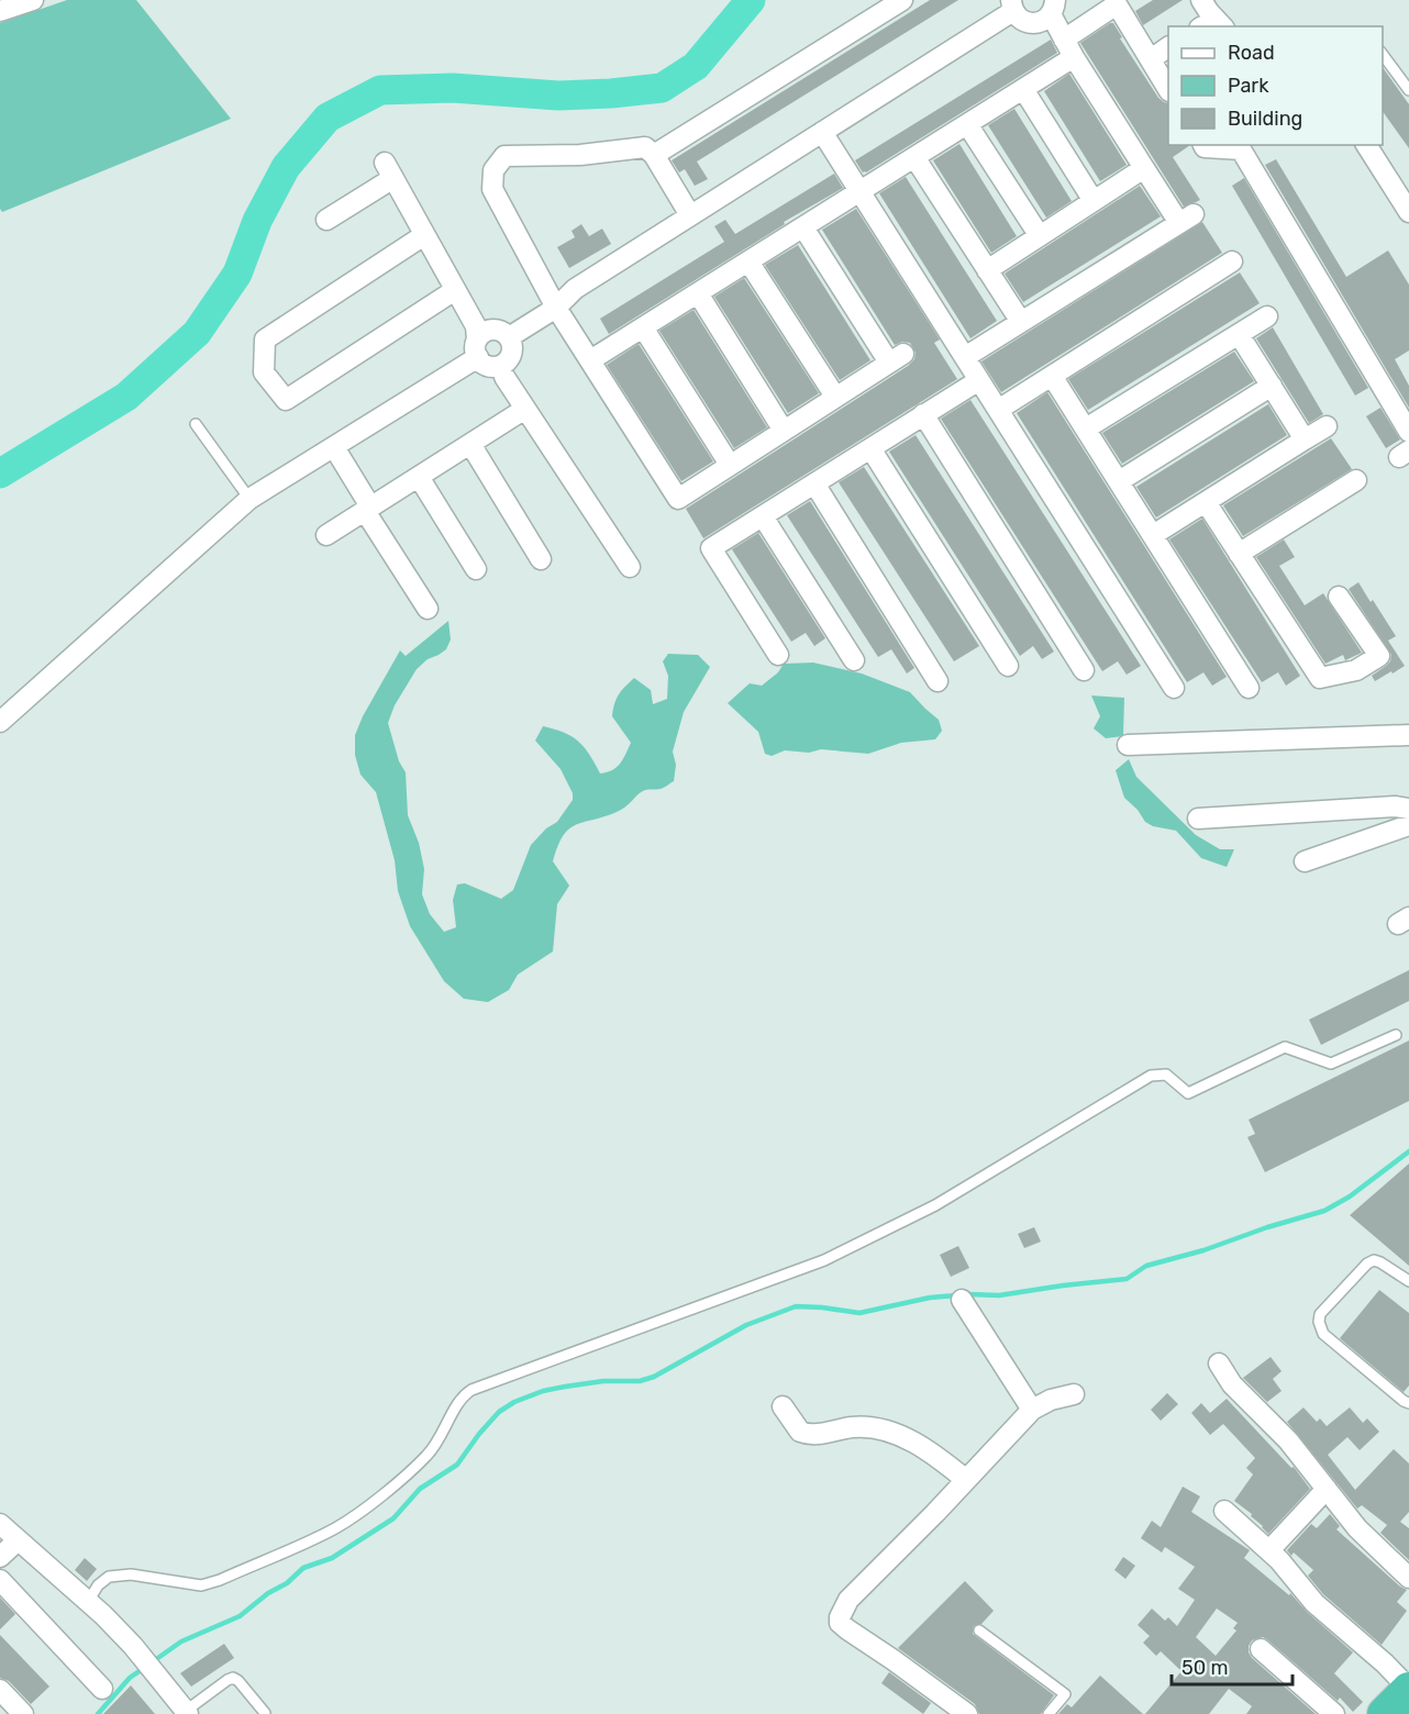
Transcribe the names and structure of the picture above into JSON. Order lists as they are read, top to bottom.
{
  "legend": ["Road", "Park", "Building"],
  "scale_bar": "50 m"
}
